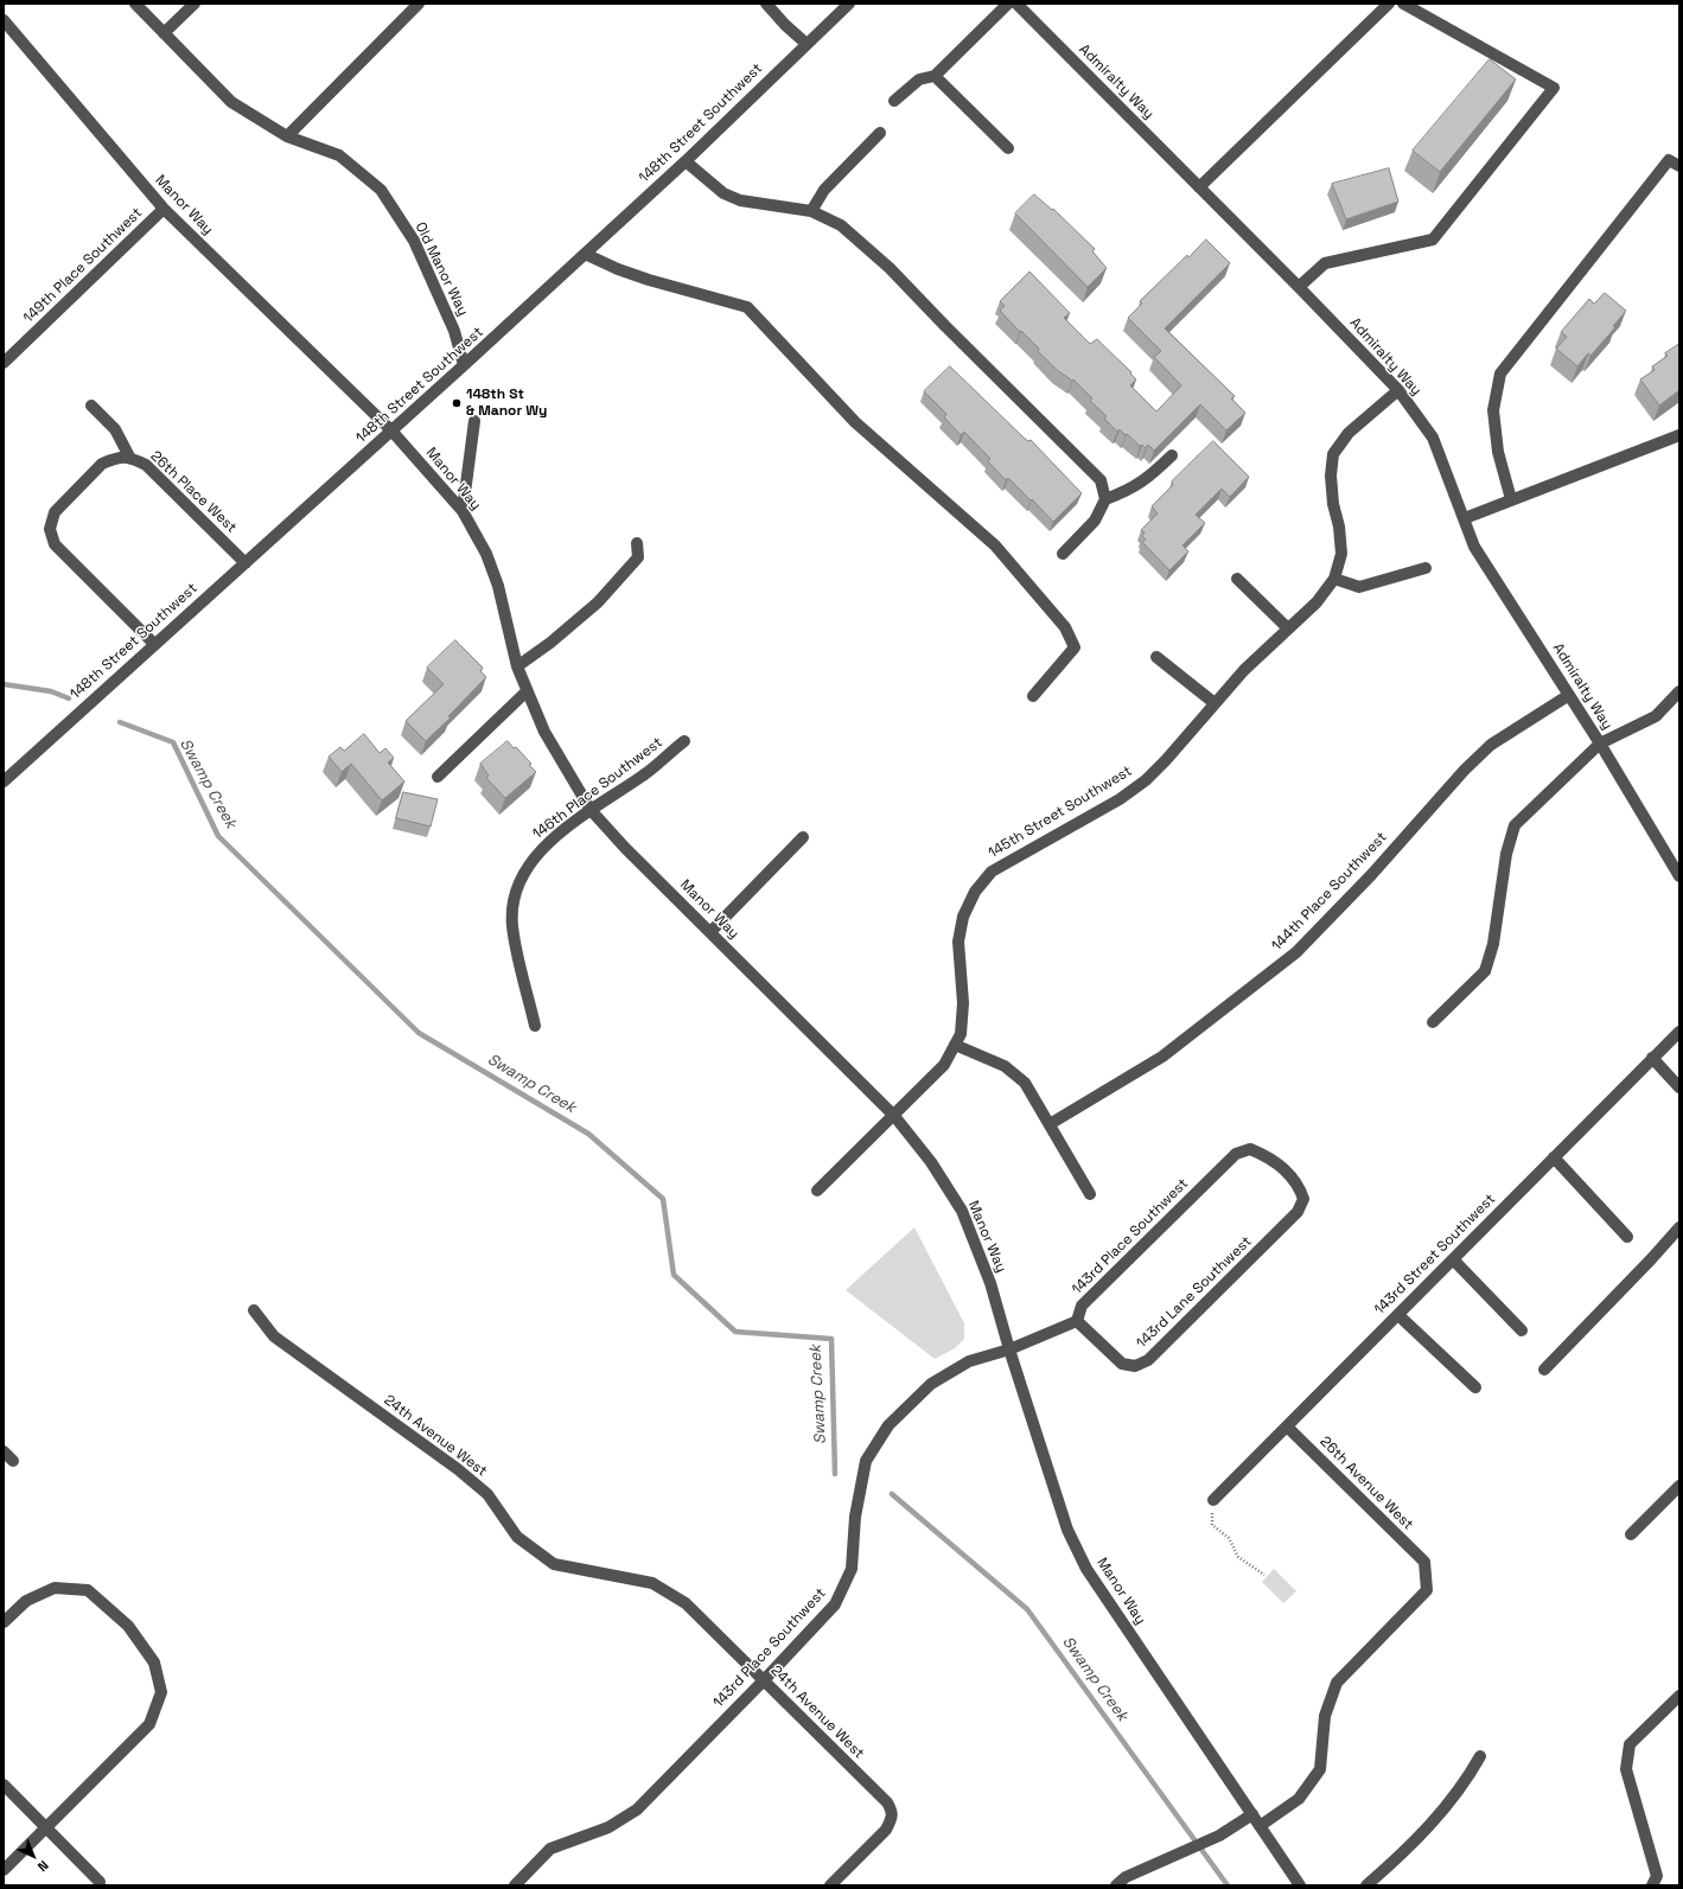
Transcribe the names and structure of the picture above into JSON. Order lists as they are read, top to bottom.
{
  "streets": {
    "street": [
      "Admiralty Way",
      "148th Street Southwest",
      "Manor Way",
      "149th Place Southwest",
      "Old Manor Way",
      "26th Place West",
      "146th Place Southwest",
      "145th Street Southwest",
      "144th Place Southwest",
      "143rd Place Southwest",
      "143rd Street Southwest",
      "143rd Lane Southwest",
      "24th Avenue West",
      "26th Avenue West"
    ]
  },
  "crossings": [
    ["Admiralty Way", "145th Street Southwest"],
    ["Admiralty Way", "144th Place Southwest"],
    ["148th Street Southwest", "Manor Way"],
    ["148th Street Southwest", "Old Manor Way"],
    ["148th Street Southwest", "26th Place West"],
    ["Manor Way", "149th Place Southwest"],
    ["Manor Way", "146th Place Southwest"],
    ["Manor Way", "145th Street Southwest"],
    ["Manor Way", "143rd Place Southwest"],
    ["Manor Way", "26th Avenue West"],
    ["143rd Place Southwest", "143rd Lane Southwest"],
    ["143rd Place Southwest", "24th Avenue West"],
    ["143rd Street Southwest", "26th Avenue West"]
  ],
  "water": ["Swamp Creek"],
  "places": ["148th St & Manor Wy"],
  "north": "bottom right"
}
